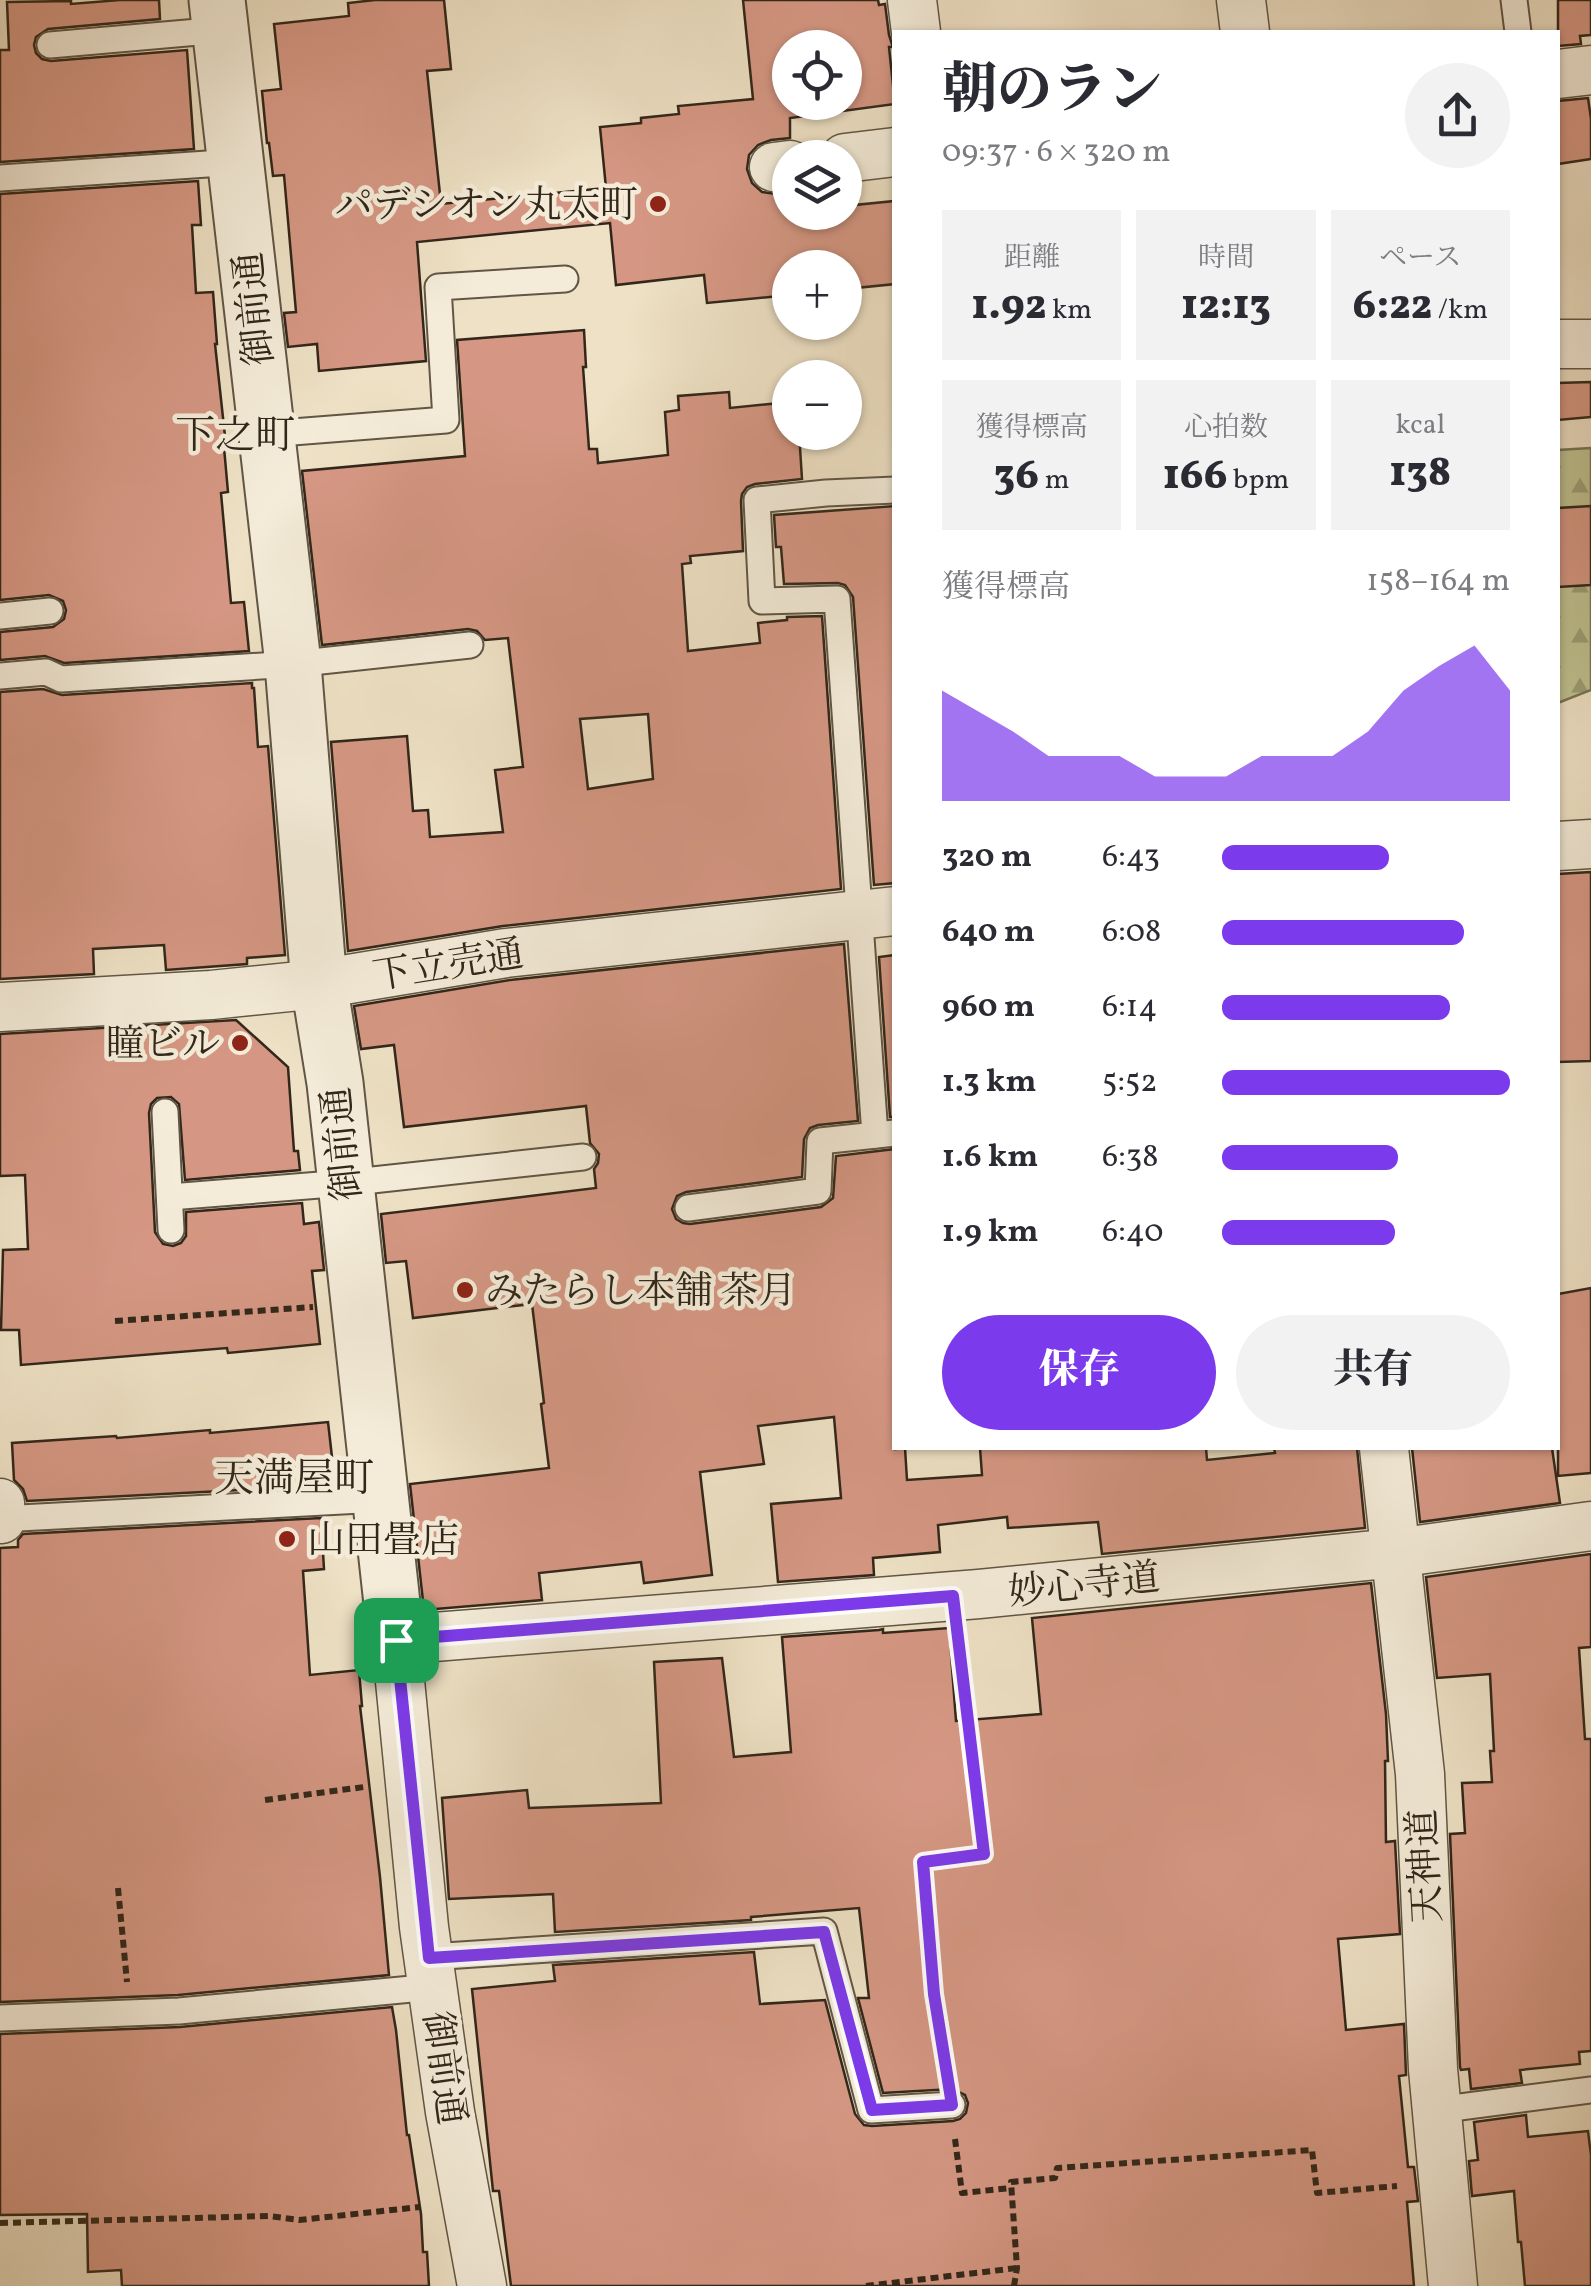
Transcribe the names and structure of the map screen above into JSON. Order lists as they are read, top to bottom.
{
  "streets": {
    "street": [
      "御前通",
      "下立売通",
      "妙心寺道",
      "天神道"
    ]
  },
  "crossings": [
    ["御前通", "下立売通"],
    ["御前通", "妙心寺道"],
    ["妙心寺道", "天神道"]
  ],
  "districts": ["下之町", "天満屋町"],
  "places": [
    "パデシオン丸太町",
    "瞳ビル",
    "みたらし本舗 茶月",
    "山田畳店"
  ],
  "page": {
    "map_buttons": ["+", "−"],
    "heading": ["朝のラン", "09:37 · 6 × 320 m"],
    "stats": [
      ["距離", "1.92 km"],
      ["時間", "12:13"],
      ["ペース", "6:22 /km"],
      ["獲得標高", "36 m"],
      ["心拍数", "166 bpm"],
      ["kcal", "138"]
    ],
    "chart": ["獲得標高", "158–164 m"],
    "list": [
      {
        "name": "320 m",
        "note": "6:43"
      },
      {
        "name": "640 m",
        "note": "6:08"
      },
      {
        "name": "960 m",
        "note": "6:14"
      },
      {
        "name": "1.3 km",
        "note": "5:52"
      },
      {
        "name": "1.6 km",
        "note": "6:38"
      },
      {
        "name": "1.9 km",
        "note": "6:40"
      }
    ],
    "buttons": ["保存", "共有"]
  }
}
